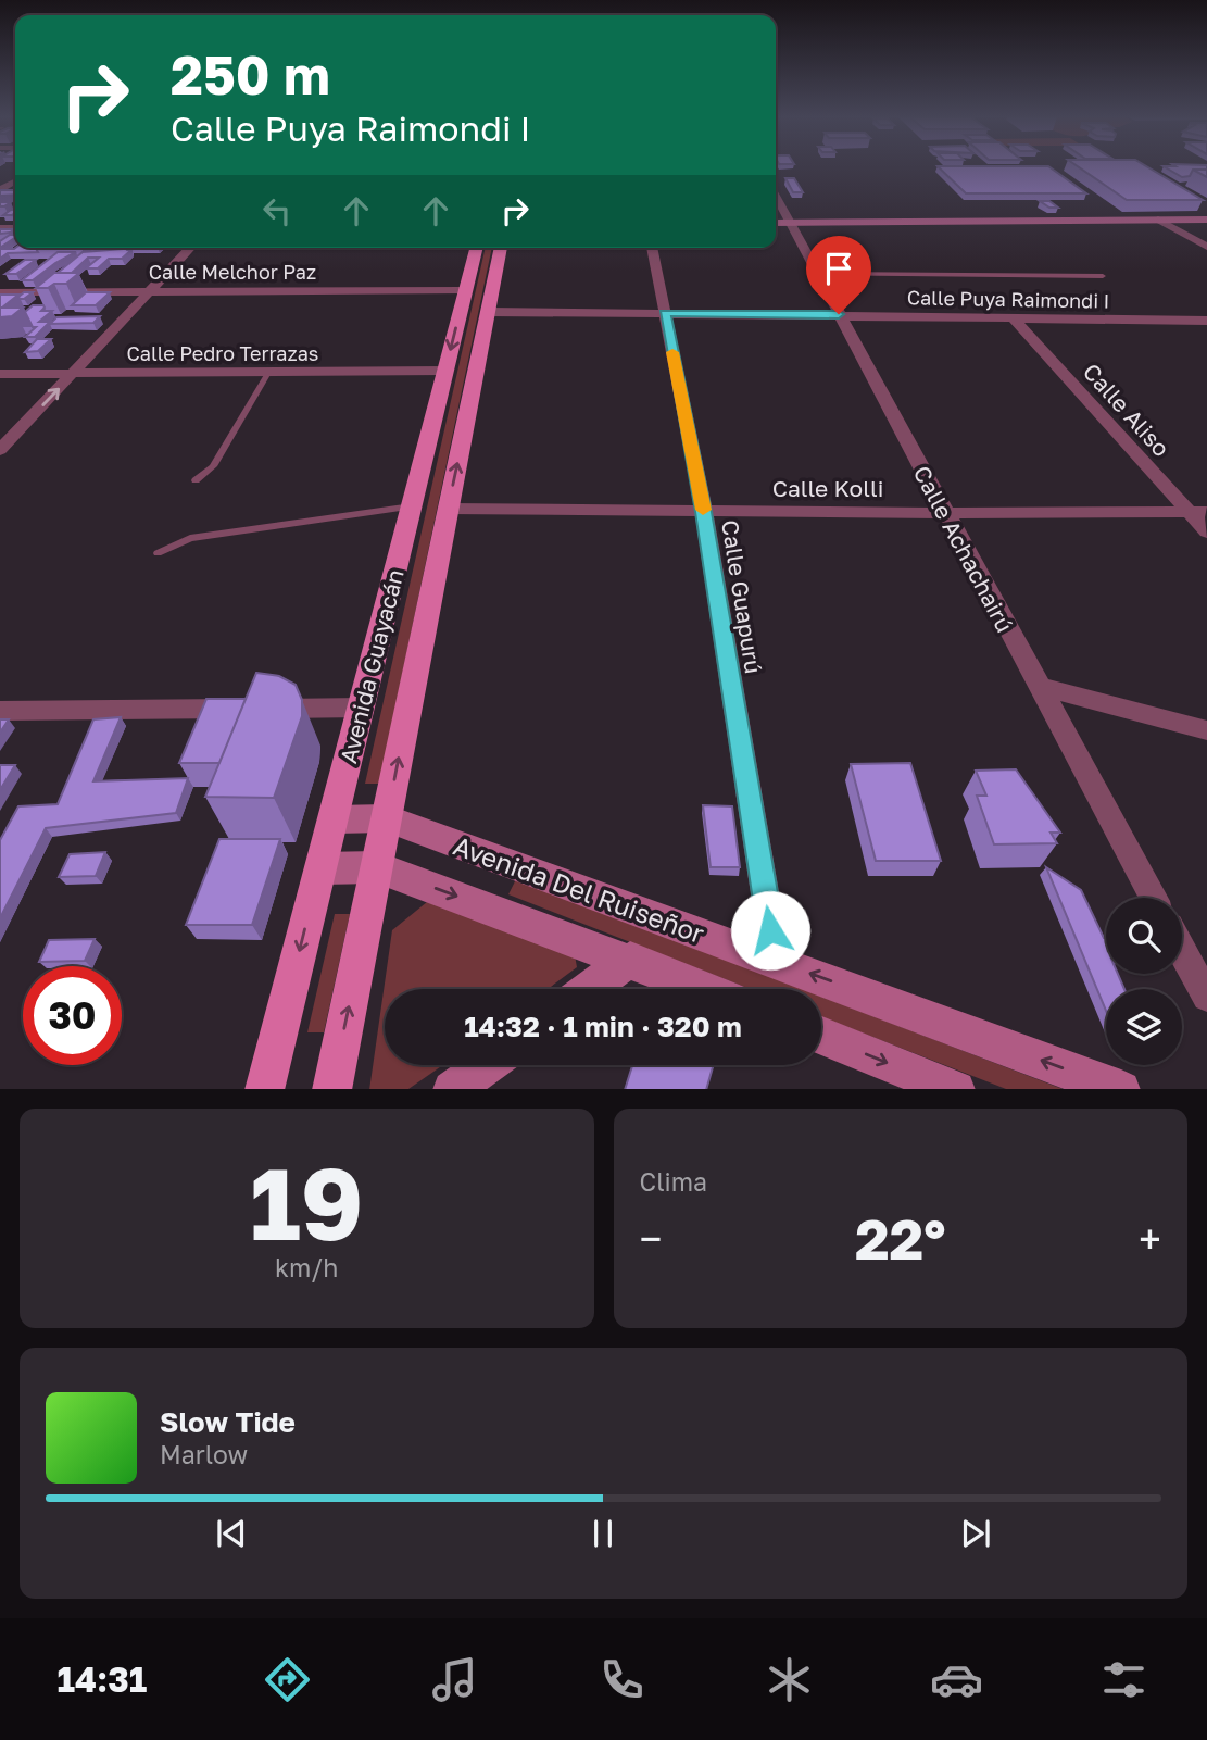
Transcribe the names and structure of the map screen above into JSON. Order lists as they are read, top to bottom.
{
  "streets": {
    "main road": ["Avenida Guayacán", "Avenida Del Ruiseñor"],
    "street": [
      "Calle Melchor Paz",
      "Calle Puya Raimondi I",
      "Calle Pedro Terrazas",
      "Calle Aliso",
      "Calle Kolli",
      "Calle Achachairú",
      "Calle Guapurú"
    ]
  },
  "crossings": [
    ["Calle Melchor Paz", "Avenida Guayacán"],
    ["Calle Puya Raimondi I", "Calle Aliso"],
    ["Calle Puya Raimondi I", "Calle Achachairú"],
    ["Calle Puya Raimondi I", "Calle Guapurú"],
    ["Calle Puya Raimondi I", "Avenida Guayacán"],
    ["Calle Pedro Terrazas", "Avenida Guayacán"],
    ["Calle Aliso", "Calle Kolli"],
    ["Calle Kolli", "Calle Achachairú"],
    ["Calle Kolli", "Calle Guapurú"],
    ["Calle Kolli", "Avenida Guayacán"],
    ["Calle Guapurú", "Avenida Del Ruiseñor"],
    ["Avenida Guayacán", "Avenida Del Ruiseñor"]
  ],
  "page": {
    "turn": ["250 m", "Calle Puya Raimondi I"],
    "limit": "30",
    "trip": "14:32 · 1 min · 320 m",
    "tile": [
      ["19", "km/h"],
      "Clima"
    ],
    "heat": ["−", "22°", "+"],
    "song": ["Slow Tide", "Marlow"],
    "tabs": "14:31"
  }
}
